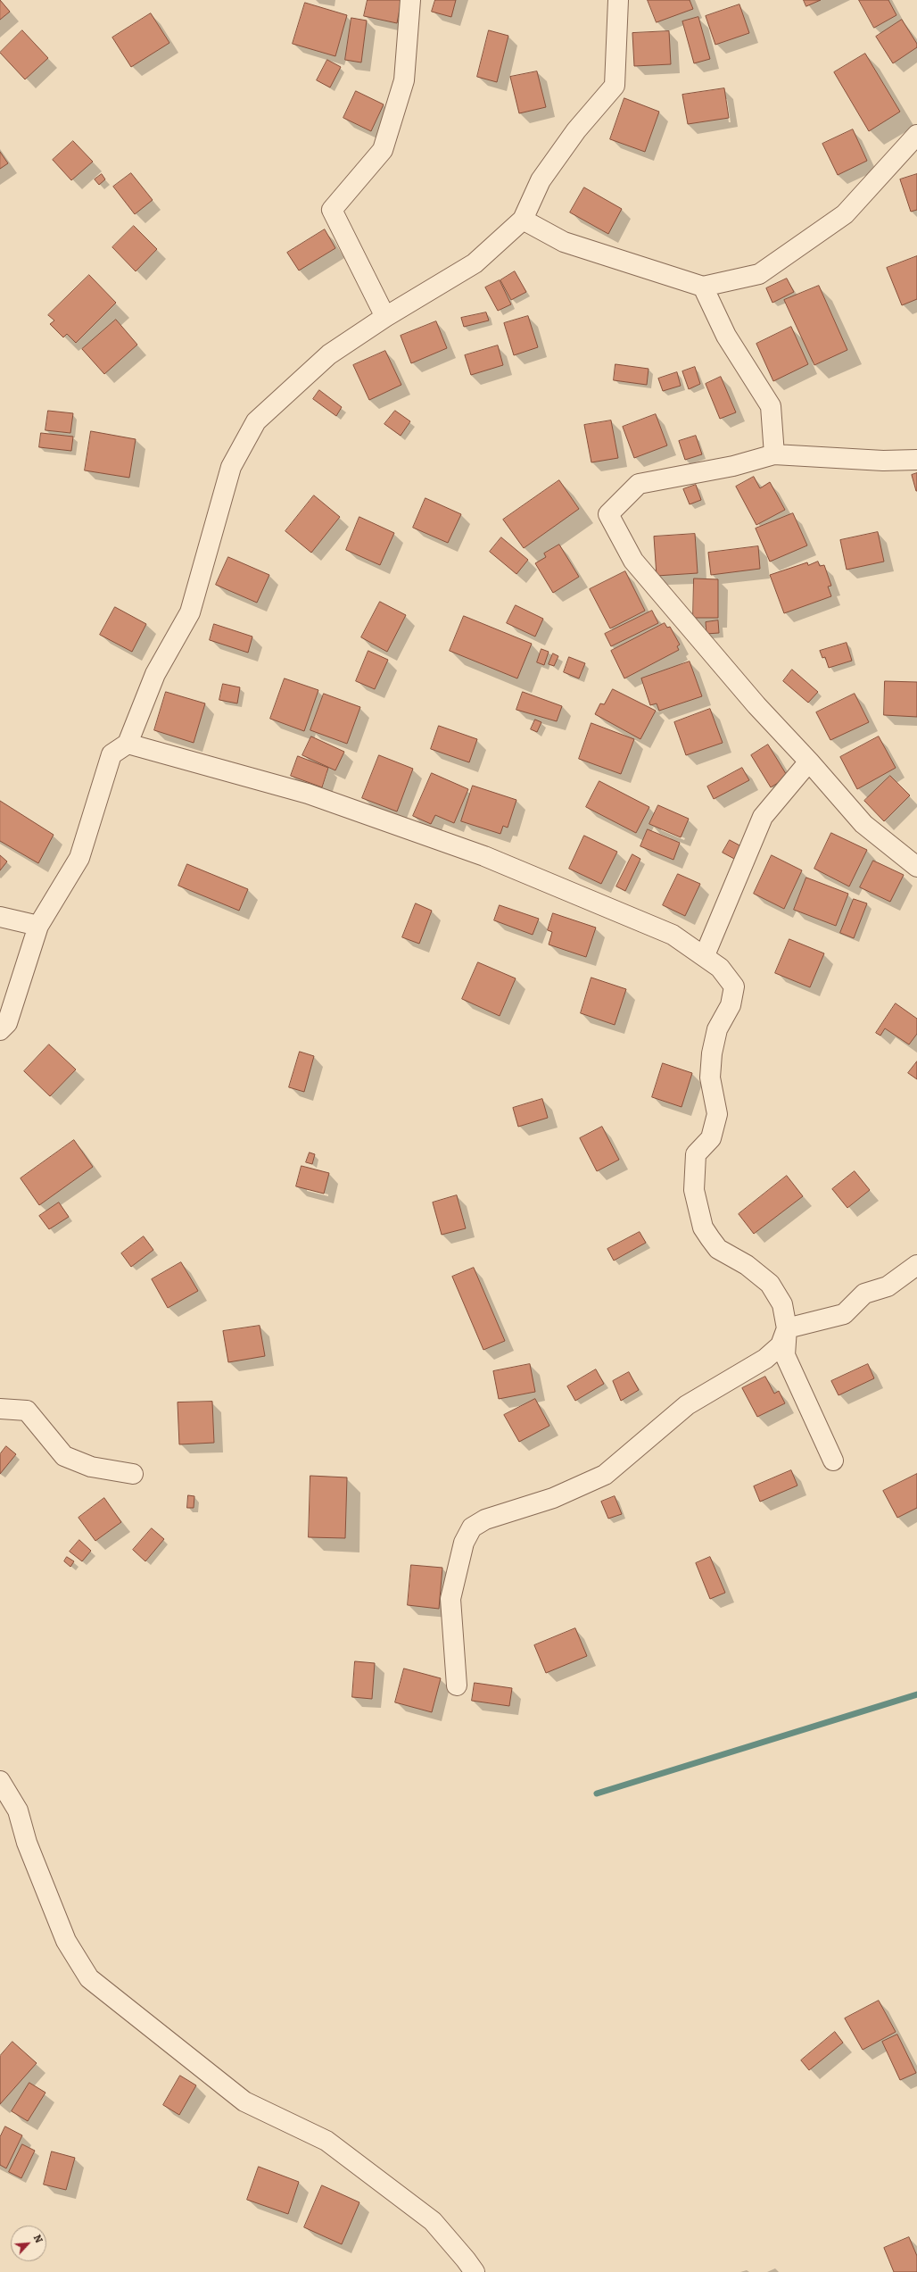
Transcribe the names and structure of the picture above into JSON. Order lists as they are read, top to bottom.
{
  "north": "top right"
}
